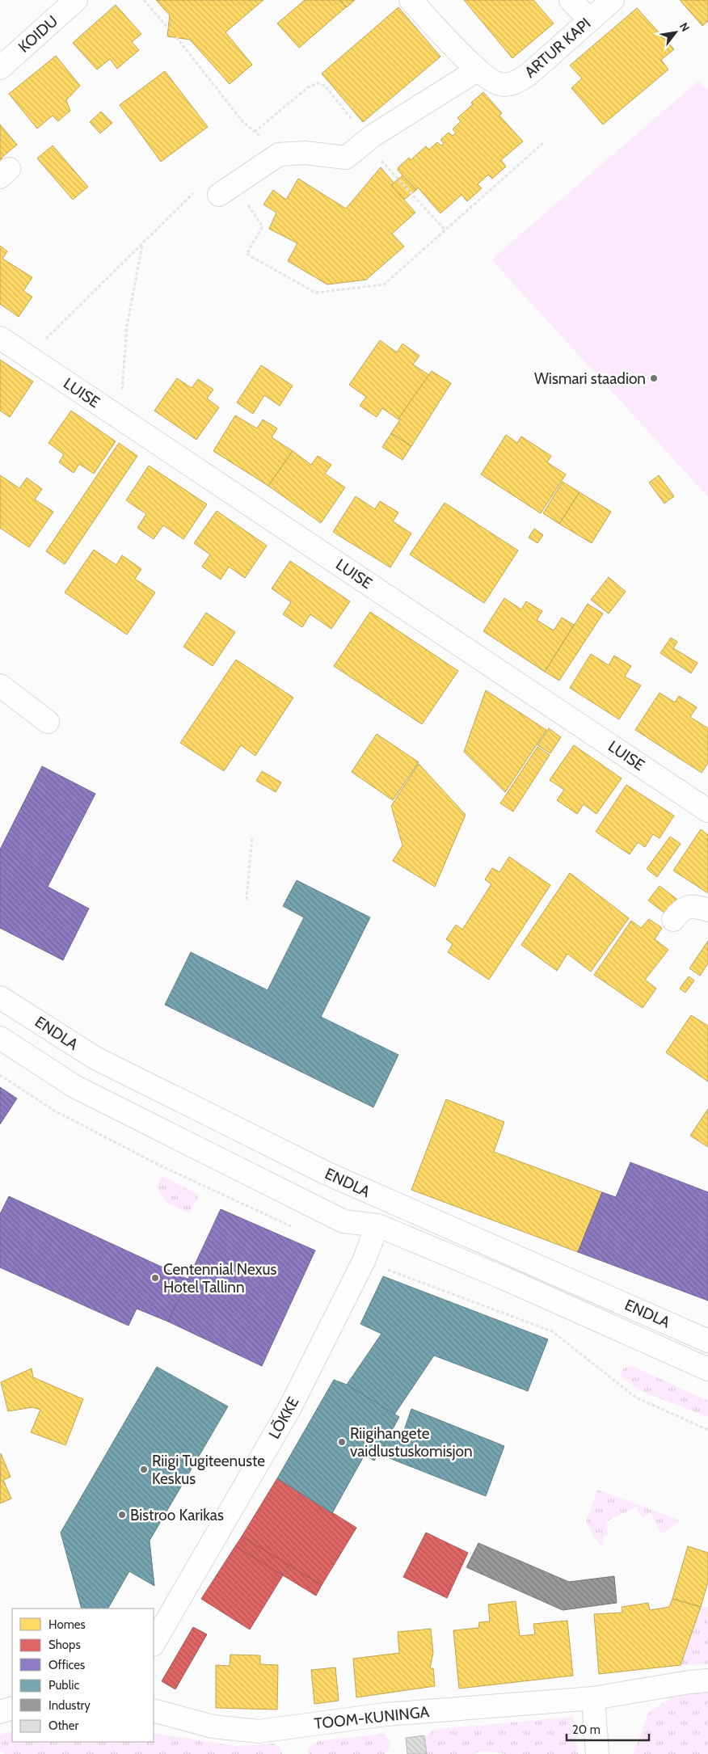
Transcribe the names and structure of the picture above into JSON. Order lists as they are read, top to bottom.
{
  "streets": {
    "main road": [
      "KOIDU",
      "ARTUR KAPI",
      "LUISE",
      "ENDLA",
      "LÕKKE",
      "TOOM-KUNINGA"
    ]
  },
  "crossings": [
    ["ENDLA", "LÕKKE"]
  ],
  "places": [
    "Wismari staadion",
    "Centennial Nexus Hotel Tallinn",
    "Riigihangete vaidlustuskomisjon",
    "Riigi Tugiteenuste Keskus",
    "Bistroo Karikas"
  ],
  "legend": [
    "Homes",
    "Shops",
    "Offices",
    "Public",
    "Industry",
    "Other"
  ],
  "scale_bar": "20 m",
  "north": "top right"
}
